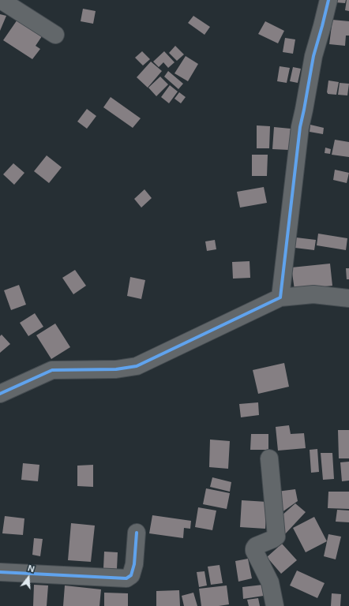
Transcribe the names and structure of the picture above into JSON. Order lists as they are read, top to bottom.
{
  "north": "top"
}
